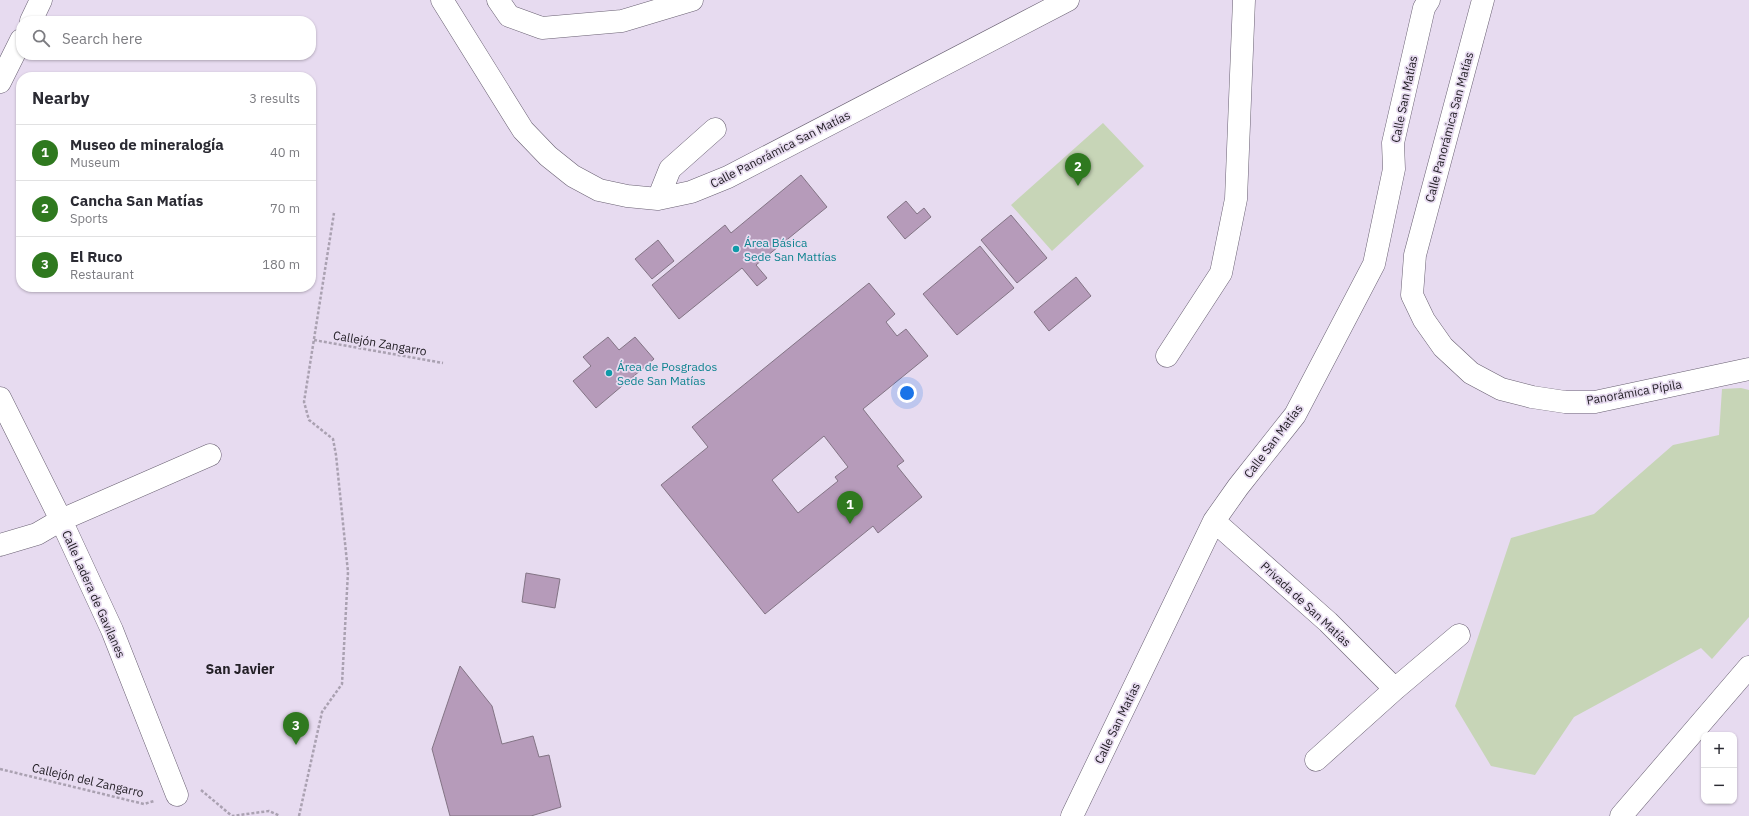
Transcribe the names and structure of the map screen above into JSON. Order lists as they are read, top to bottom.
{
  "streets": {
    "street": [
      "Calle San Matías",
      "Calle Panorámica San Matías",
      "Panorámica Pípila",
      "Calle Ladera de Gavilanes",
      "Privada de San Matías"
    ],
    "path": ["Callejón Zangarro", "Callejón del Zangarro"]
  },
  "crossings": [
    ["Calle San Matías", "Privada de San Matías"],
    ["Calle Panorámica San Matías", "Panorámica Pípila"],
    ["Calle Ladera de Gavilanes", "Callejón del Zangarro"]
  ],
  "districts": ["San Javier"],
  "places": ["Área Básica Sede San Mattías", "Área de Posgrados Sede San Matías"],
  "page": {
    "search": "Search here",
    "heading": ["Nearby", "3 results"],
    "list": [
      {
        "mark": "1",
        "name": "Museo de mineralogía",
        "note": "Museum",
        "value": "40 m"
      },
      {
        "mark": "2",
        "name": "Cancha San Matías",
        "note": "Sports",
        "value": "70 m"
      },
      {
        "mark": "3",
        "name": "El Ruco",
        "note": "Restaurant",
        "value": "180 m"
      }
    ],
    "pins": ["2", "1", "3"],
    "map_buttons": ["+", "−"]
  }
}
